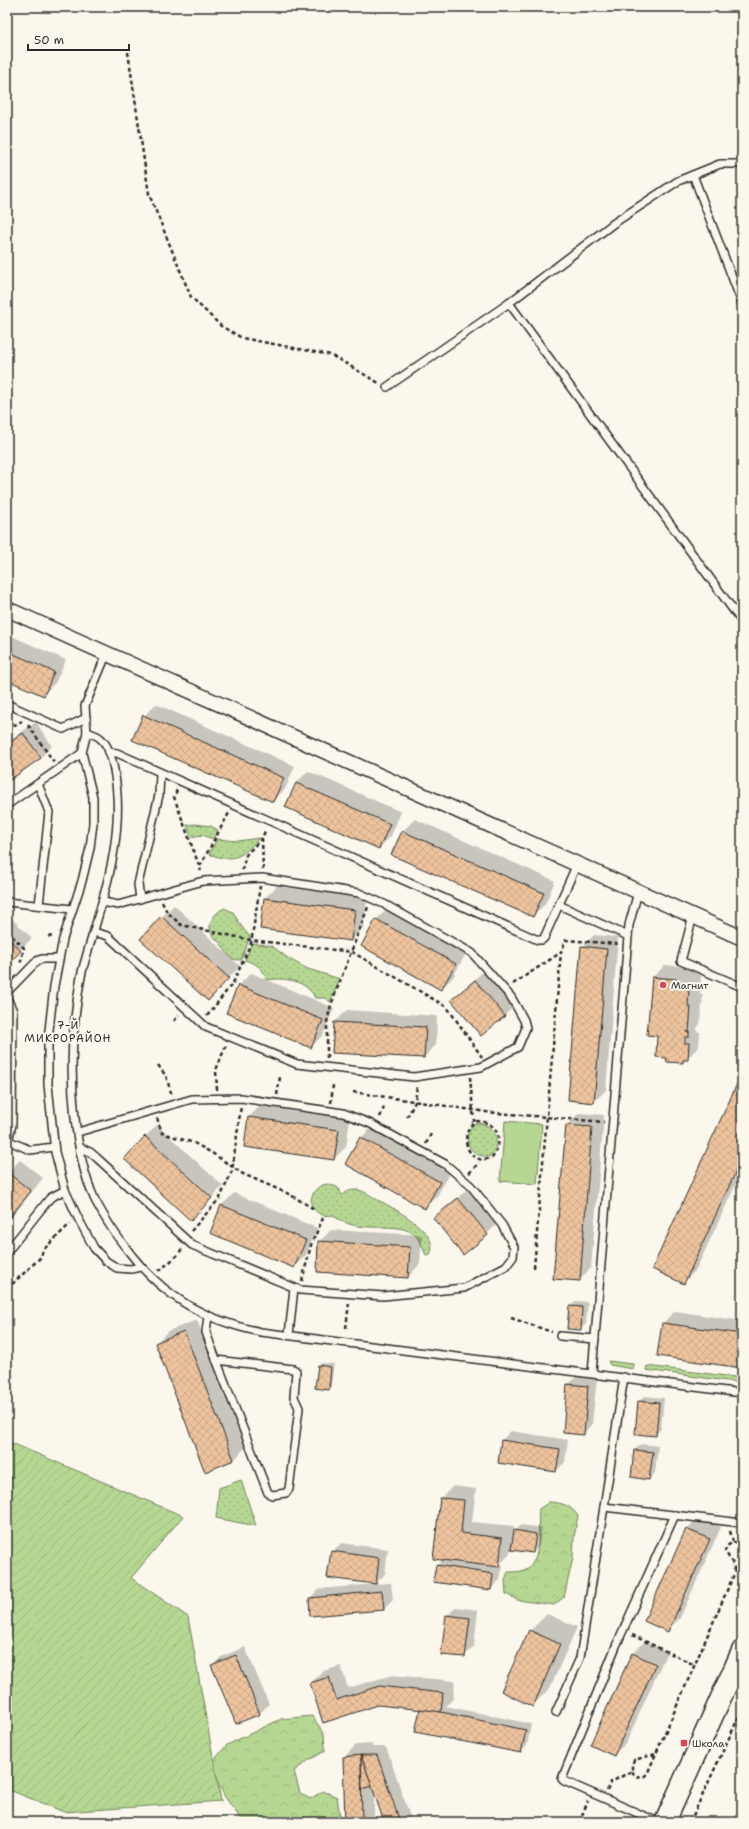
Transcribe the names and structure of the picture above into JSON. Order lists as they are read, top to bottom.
{
  "districts": ["7-Й МИКРОРАЙОН"],
  "places": {
    "other": ["Магнит"],
    "transit": ["Школа"]
  },
  "scale_bar": "50 m"
}
